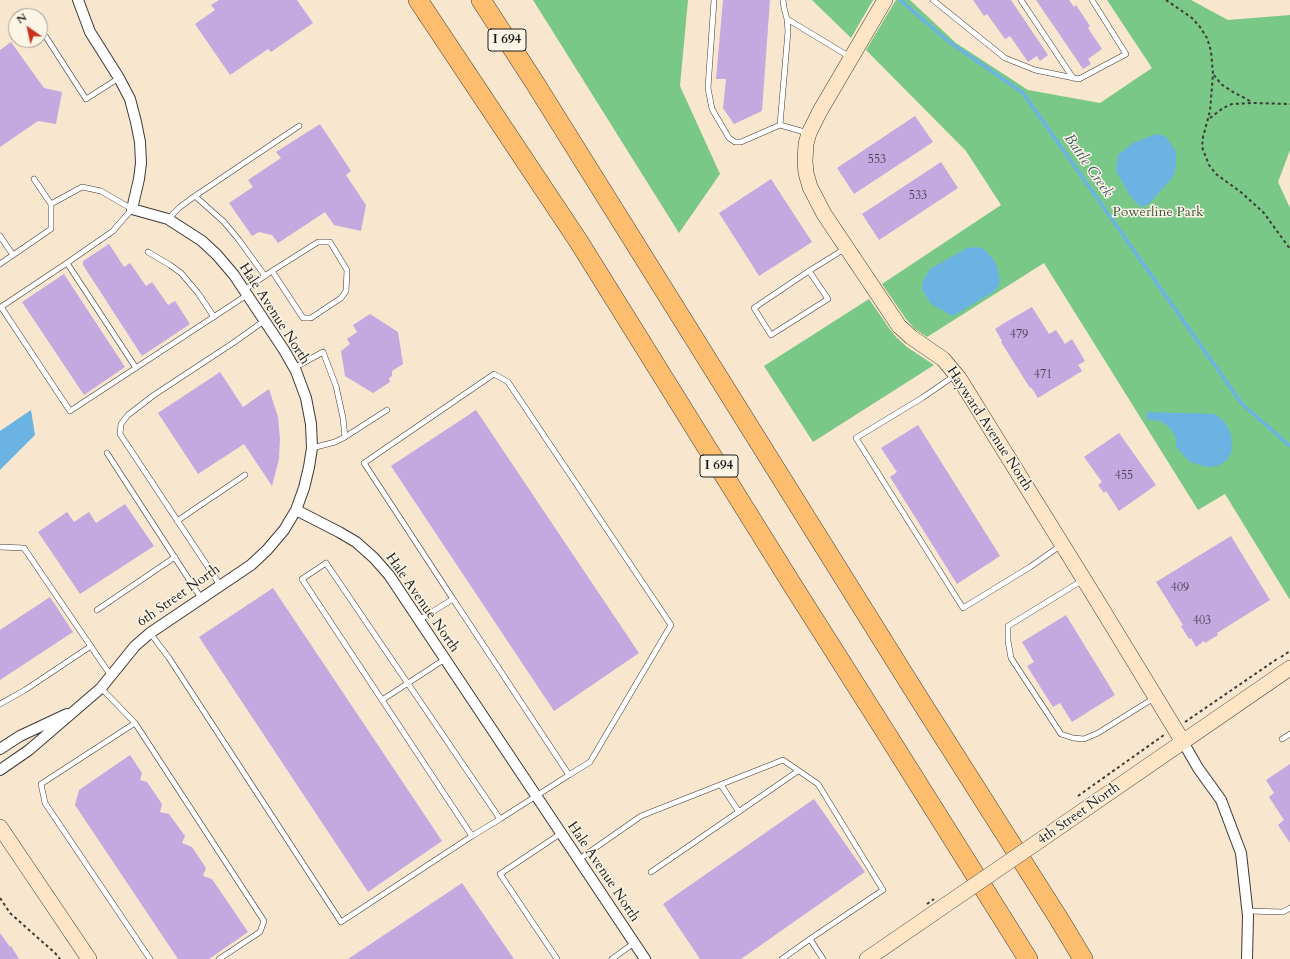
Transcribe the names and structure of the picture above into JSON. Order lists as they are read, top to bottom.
{
  "streets": {
    "highway": ["I 694"],
    "street": [
      "Hale Avenue North",
      "Hayward Avenue North",
      "6th Street North",
      "4th Street North"
    ]
  },
  "crossings": [
    ["Hale Avenue North", "6th Street North"],
    ["Hayward Avenue North", "4th Street North"]
  ],
  "water": ["Battle Creek"],
  "parks": ["Powerline Park"],
  "house_numbers": [
    "553",
    "533",
    "479",
    "471",
    "455",
    "409",
    "403"
  ],
  "north": "top left"
}
